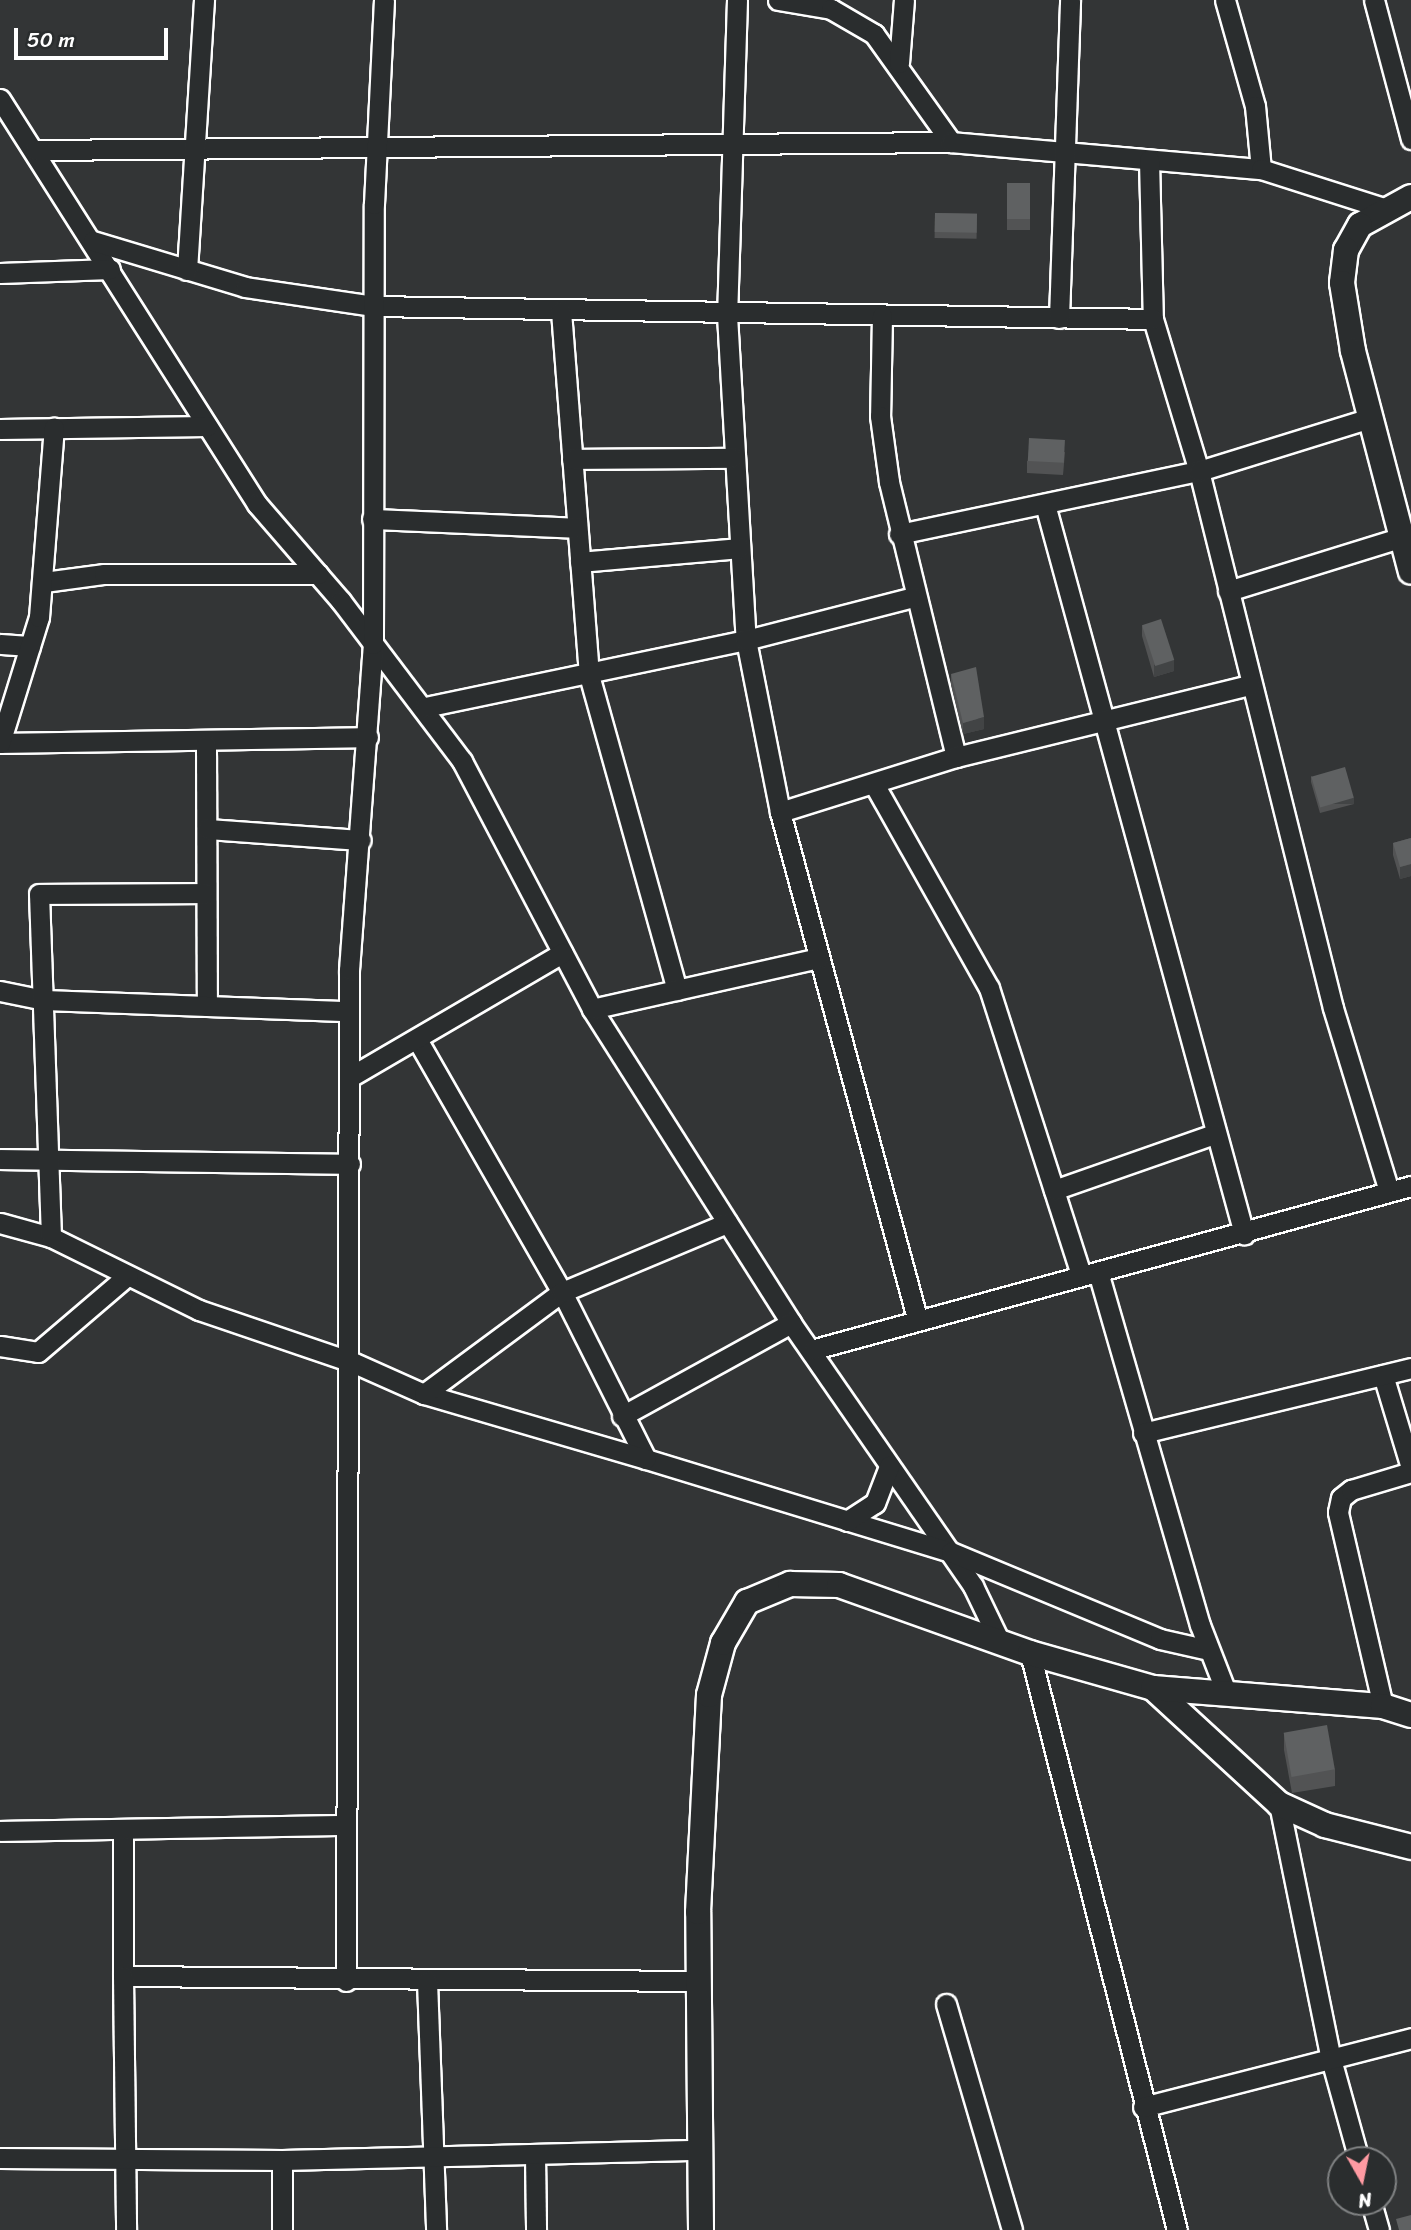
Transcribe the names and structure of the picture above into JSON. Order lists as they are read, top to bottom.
{
  "scale_bar": "50 m",
  "north": "bottom"
}
